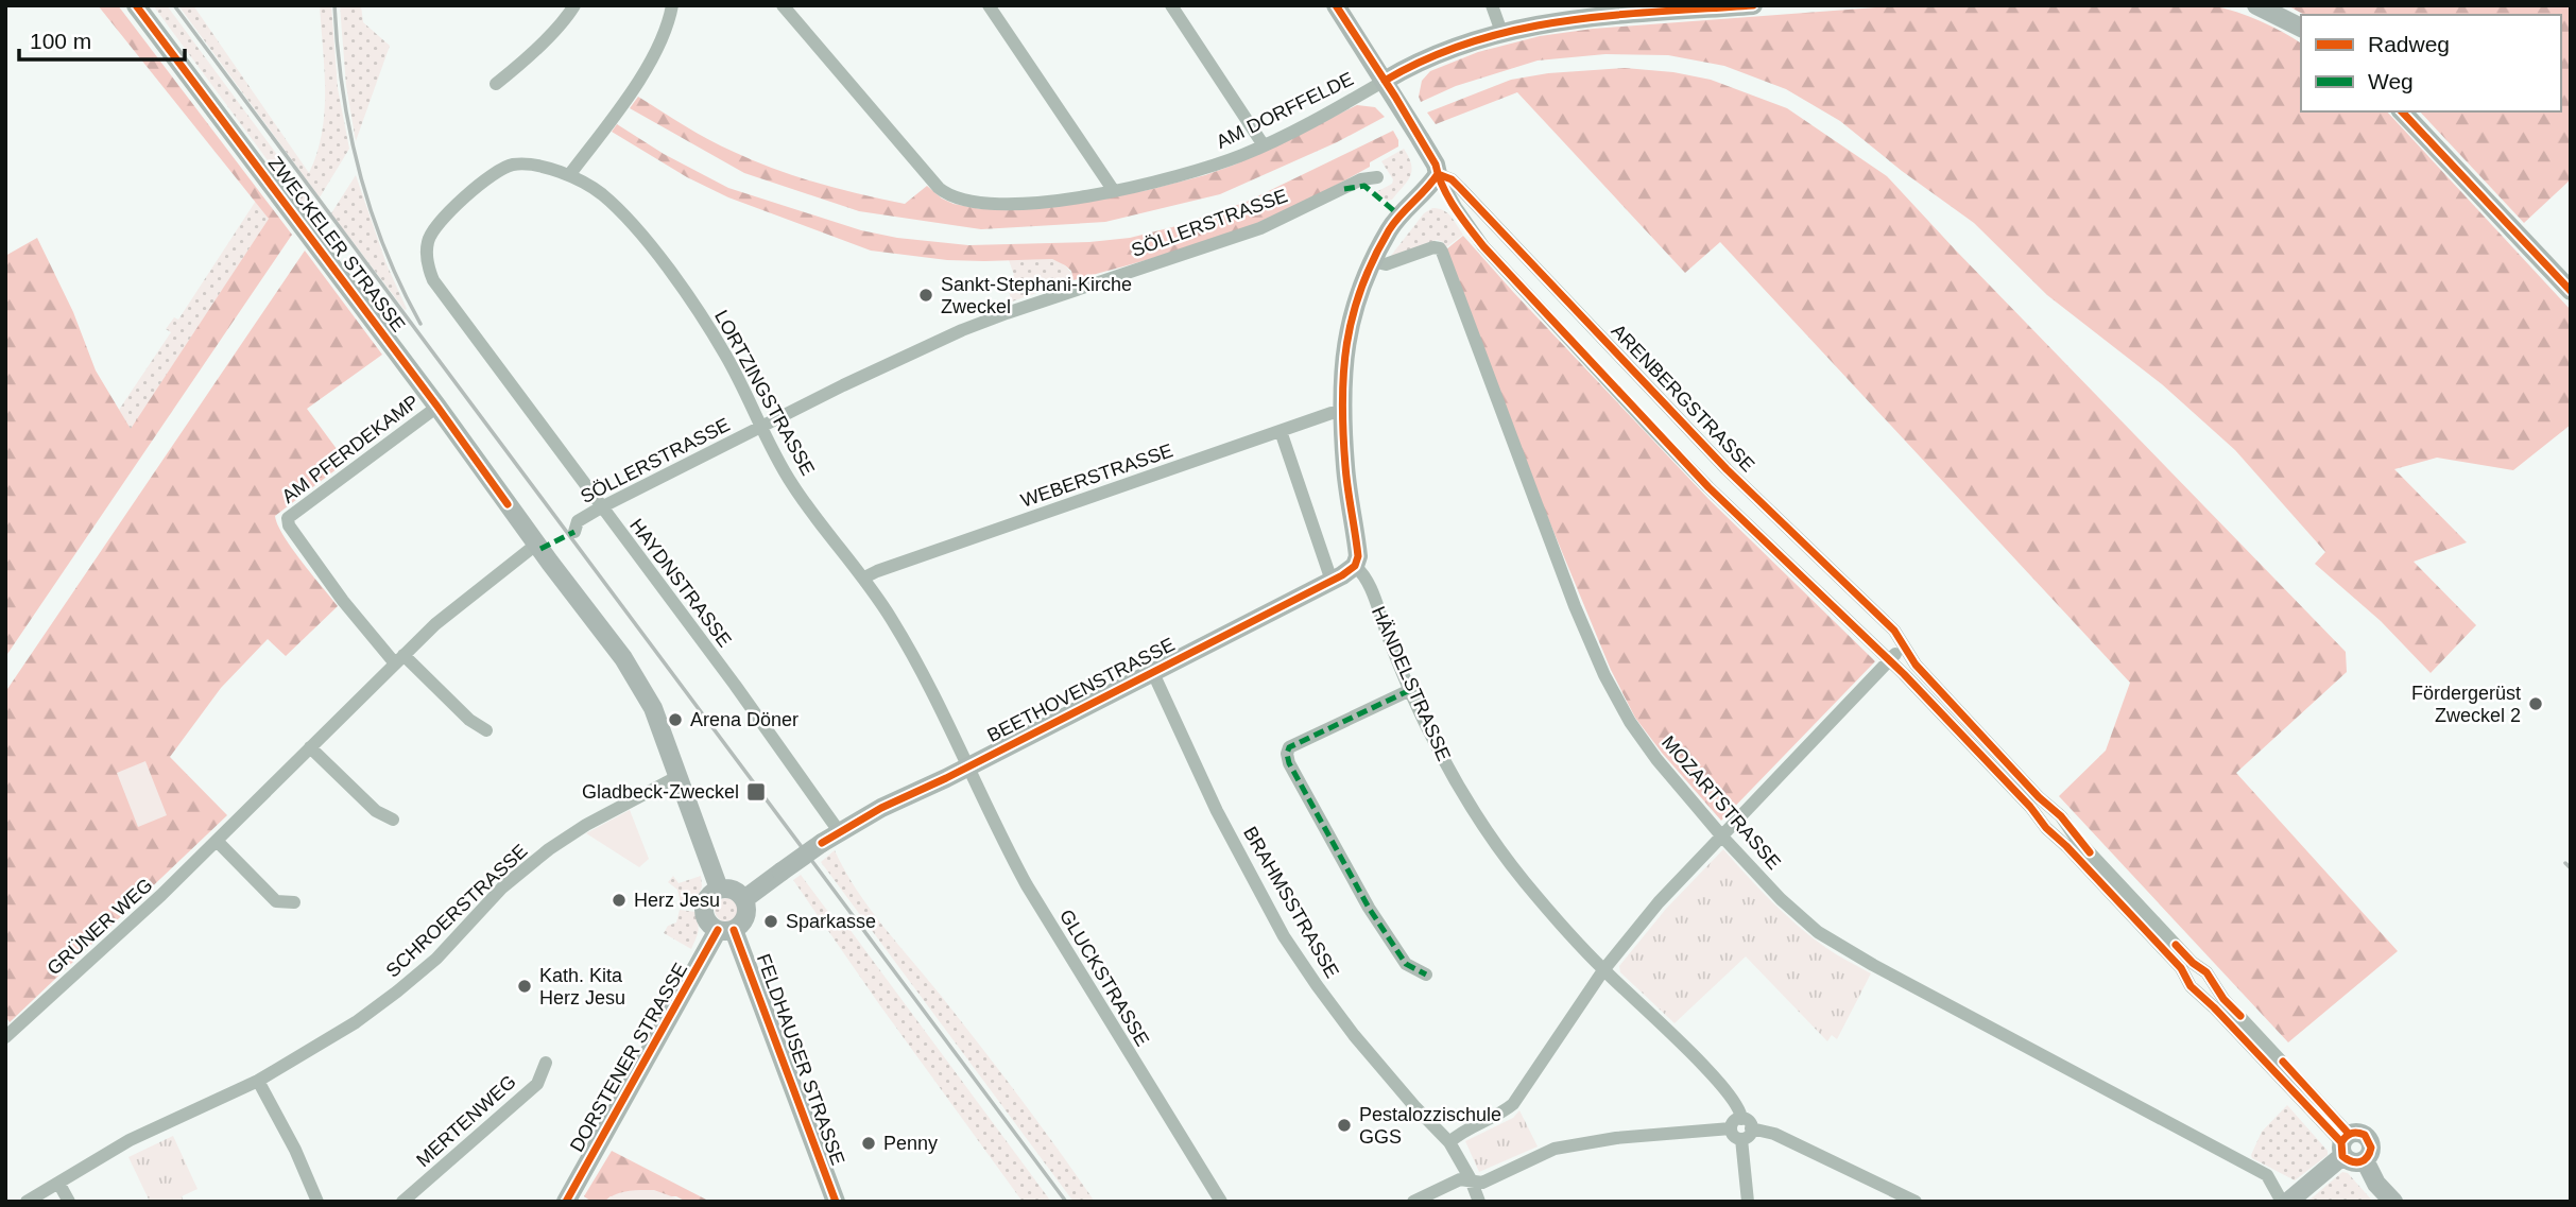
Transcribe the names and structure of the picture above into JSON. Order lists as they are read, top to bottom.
{
  "streets": {
    "street": [
      "AM DORFFELDE",
      "SÖLLERSTRASSE",
      "ZWECKELER STRASSE",
      "LORTZINGSTRASSE",
      "ARENBERGSTRASSE",
      "AM PFERDEKAMP",
      "WEBERSTRASSE",
      "HAYDNSTRASSE",
      "HÄNDELSTRASSE",
      "BEETHOVENSTRASSE",
      "MOZARTSTRASSE",
      "BRAHMSSTRASSE",
      "SCHROERSTRASSE",
      "GRÜNER WEG",
      "GLUCKSTRASSE",
      "DORSTENER STRASSE",
      "FELDHAUSER STRASSE",
      "MERTENWEG"
    ]
  },
  "crossings": [
    ["AM DORFFELDE", "ARENBERGSTRASSE"],
    ["SÖLLERSTRASSE", "LORTZINGSTRASSE"],
    ["SÖLLERSTRASSE", "HAYDNSTRASSE"],
    ["ZWECKELER STRASSE", "AM PFERDEKAMP"],
    ["ZWECKELER STRASSE", "GRÜNER WEG"],
    ["LORTZINGSTRASSE", "WEBERSTRASSE"],
    ["LORTZINGSTRASSE", "HAYDNSTRASSE"],
    ["LORTZINGSTRASSE", "BEETHOVENSTRASSE"],
    ["LORTZINGSTRASSE", "GLUCKSTRASSE"],
    ["ARENBERGSTRASSE", "HÄNDELSTRASSE"],
    ["AM PFERDEKAMP", "GRÜNER WEG"],
    ["WEBERSTRASSE", "HÄNDELSTRASSE"],
    ["HAYDNSTRASSE", "BEETHOVENSTRASSE"],
    ["HÄNDELSTRASSE", "BEETHOVENSTRASSE"],
    ["HÄNDELSTRASSE", "MOZARTSTRASSE"],
    ["BEETHOVENSTRASSE", "BRAHMSSTRASSE"],
    ["BEETHOVENSTRASSE", "GLUCKSTRASSE"],
    ["BEETHOVENSTRASSE", "DORSTENER STRASSE"],
    ["BEETHOVENSTRASSE", "FELDHAUSER STRASSE"],
    ["DORSTENER STRASSE", "FELDHAUSER STRASSE"]
  ],
  "places": {
    "other": [
      "Sankt-Stephani-Kirche Zweckel",
      "Fördergerüst Zweckel 2",
      "Arena Döner",
      "Herz Jesu",
      "Sparkasse",
      "Kath. Kita Herz Jesu",
      "Pestalozzischule GGS",
      "Penny"
    ],
    "transit": ["Gladbeck-Zweckel"]
  },
  "legend": ["Radweg", "Weg"],
  "scale_bar": "100 m"
}
